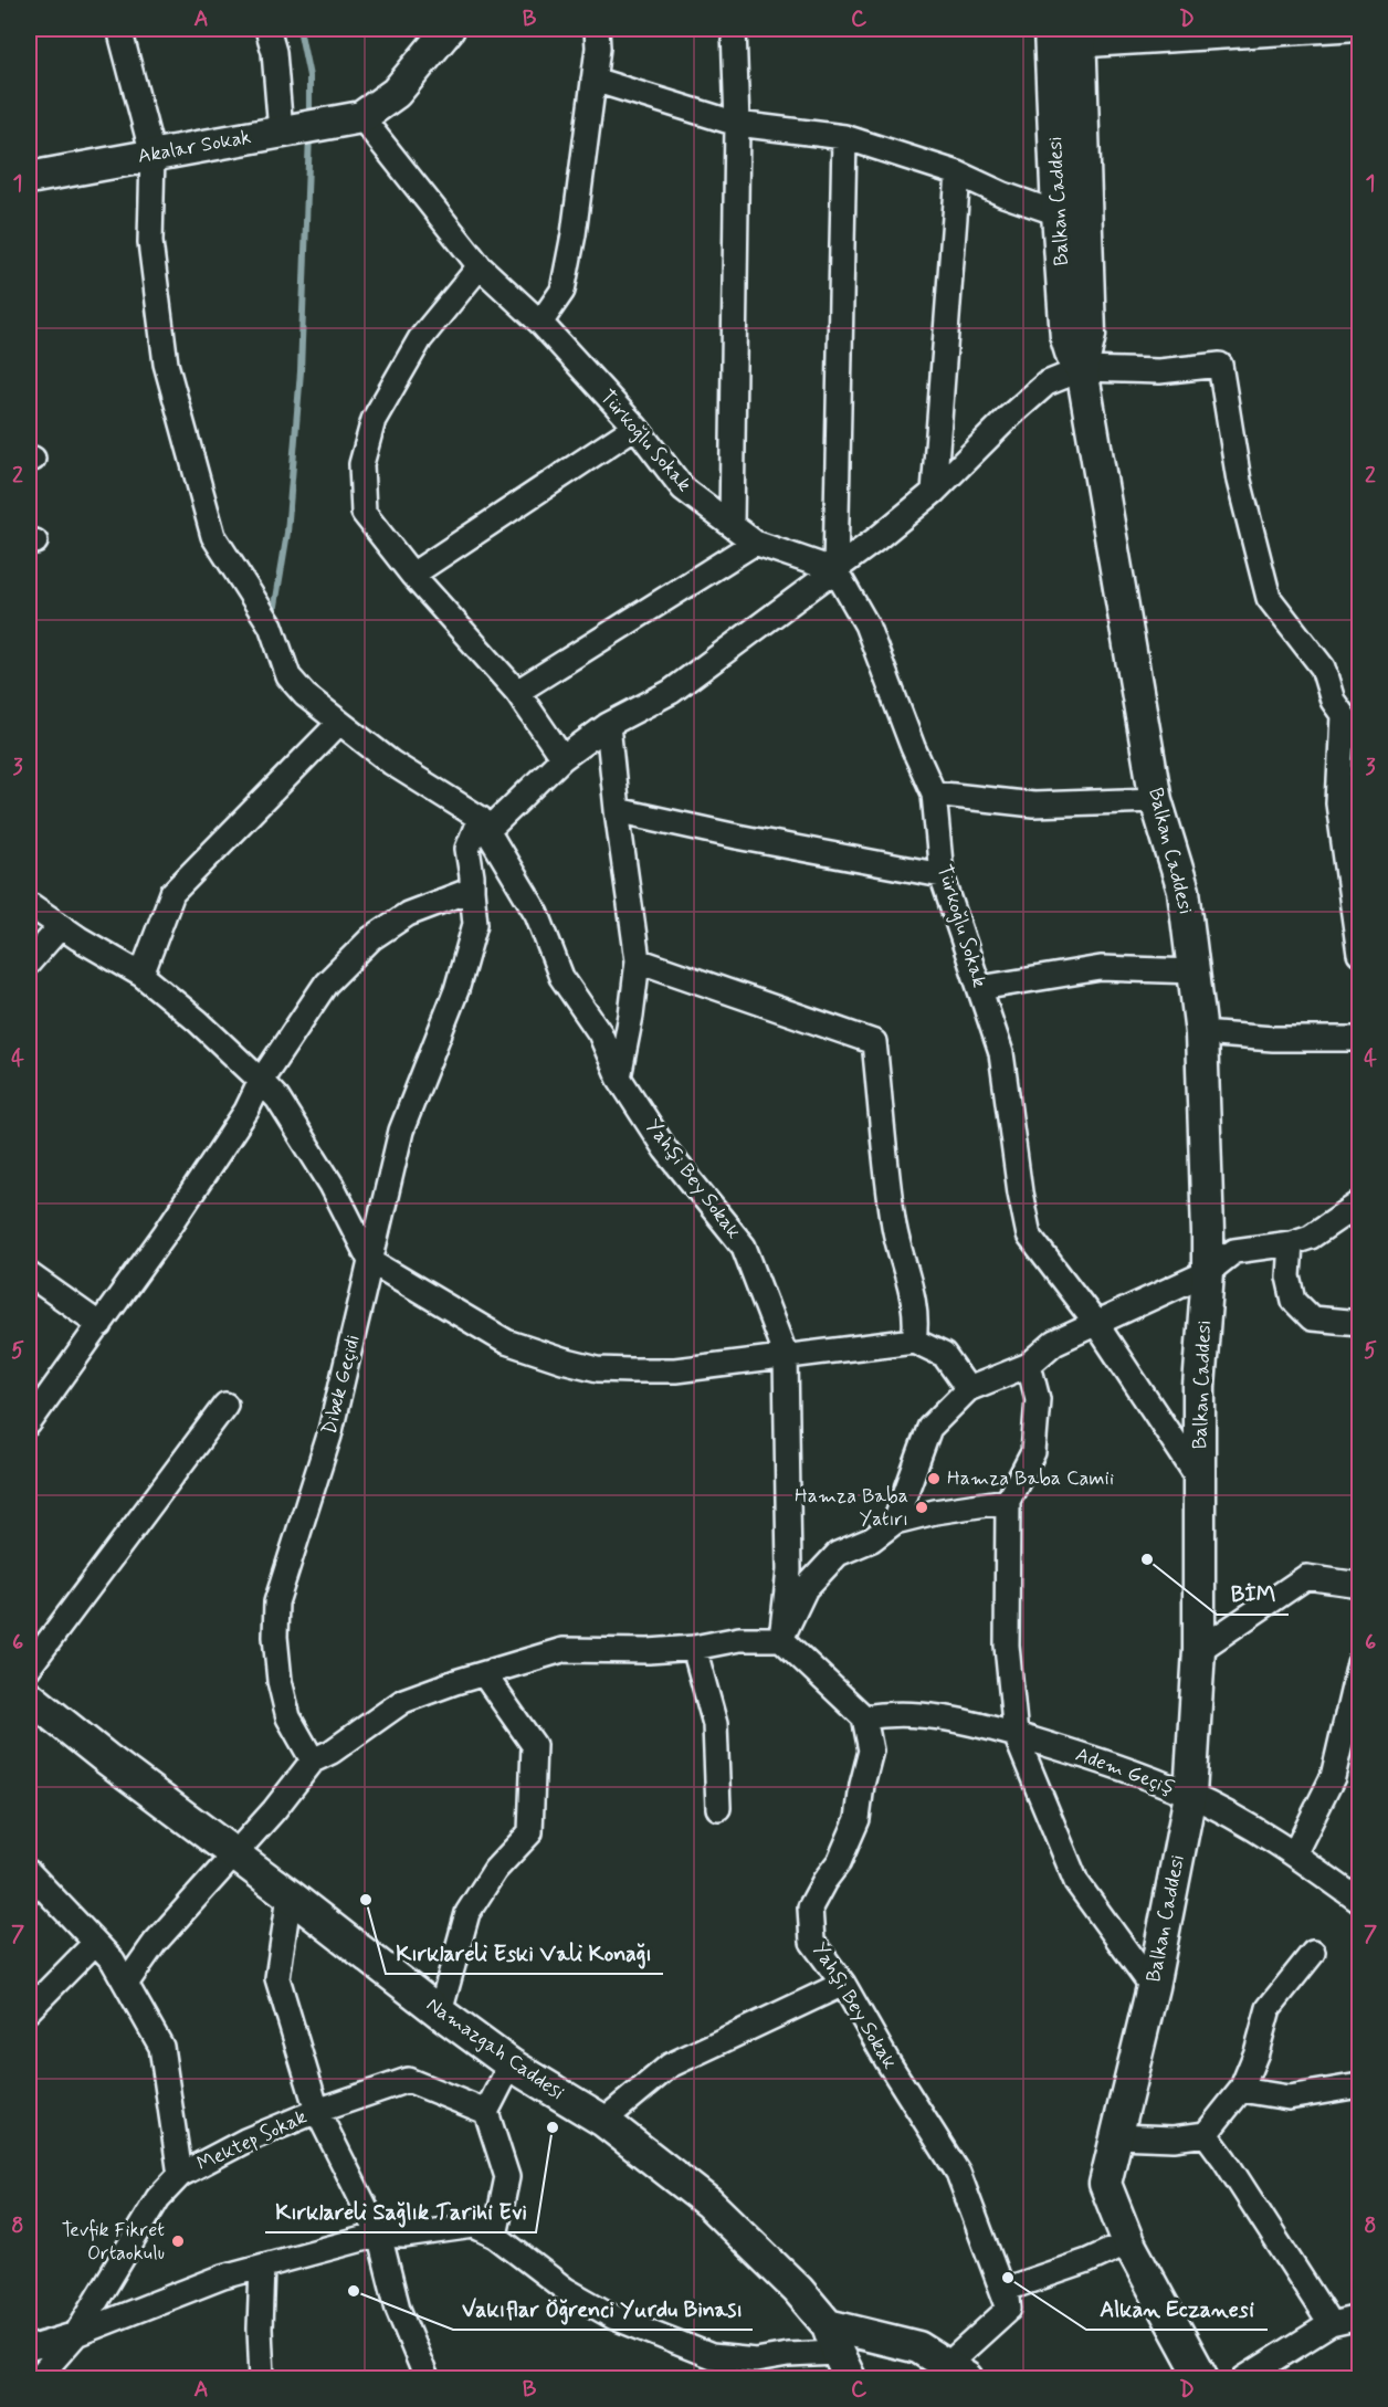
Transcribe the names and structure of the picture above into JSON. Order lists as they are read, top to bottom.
{
  "streets": {
    "main road": ["Akalar Sokak", "Balkan Caddesi", "Namazgah Caddesi"],
    "street": [
      "Türkoğlu Sokak",
      "Yahşi Bey Sokak",
      "Dibek Geçidi",
      "Adem Geçiş",
      "Mektep Sokak"
    ]
  },
  "crossings": [
    ["Akalar Sokak", "Türkoğlu Sokak"],
    ["Balkan Caddesi", "Türkoğlu Sokak"],
    ["Balkan Caddesi", "Adem Geçiş"],
    ["Yahşi Bey Sokak", "Dibek Geçidi"],
    ["Yahşi Bey Sokak", "Adem Geçiş"]
  ],
  "places": [
    "Hamza Baba Camii",
    "Hamza Baba Yatırı",
    "BİM",
    "Kırklareli Eski Vali Konağı",
    "Kırklareli Sağlık Tarihi Evi",
    "Tevfik Fikret Ortaokulu",
    "Alkan Eczanesi",
    "Vakıflar Öğrenci Yurdu Binası"
  ],
  "grid": {
    "columns": [
      "A",
      "B",
      "C",
      "D"
    ],
    "rows": [
      "1",
      "2",
      "3",
      "4",
      "5",
      "6",
      "7",
      "8"
    ]
  }
}
